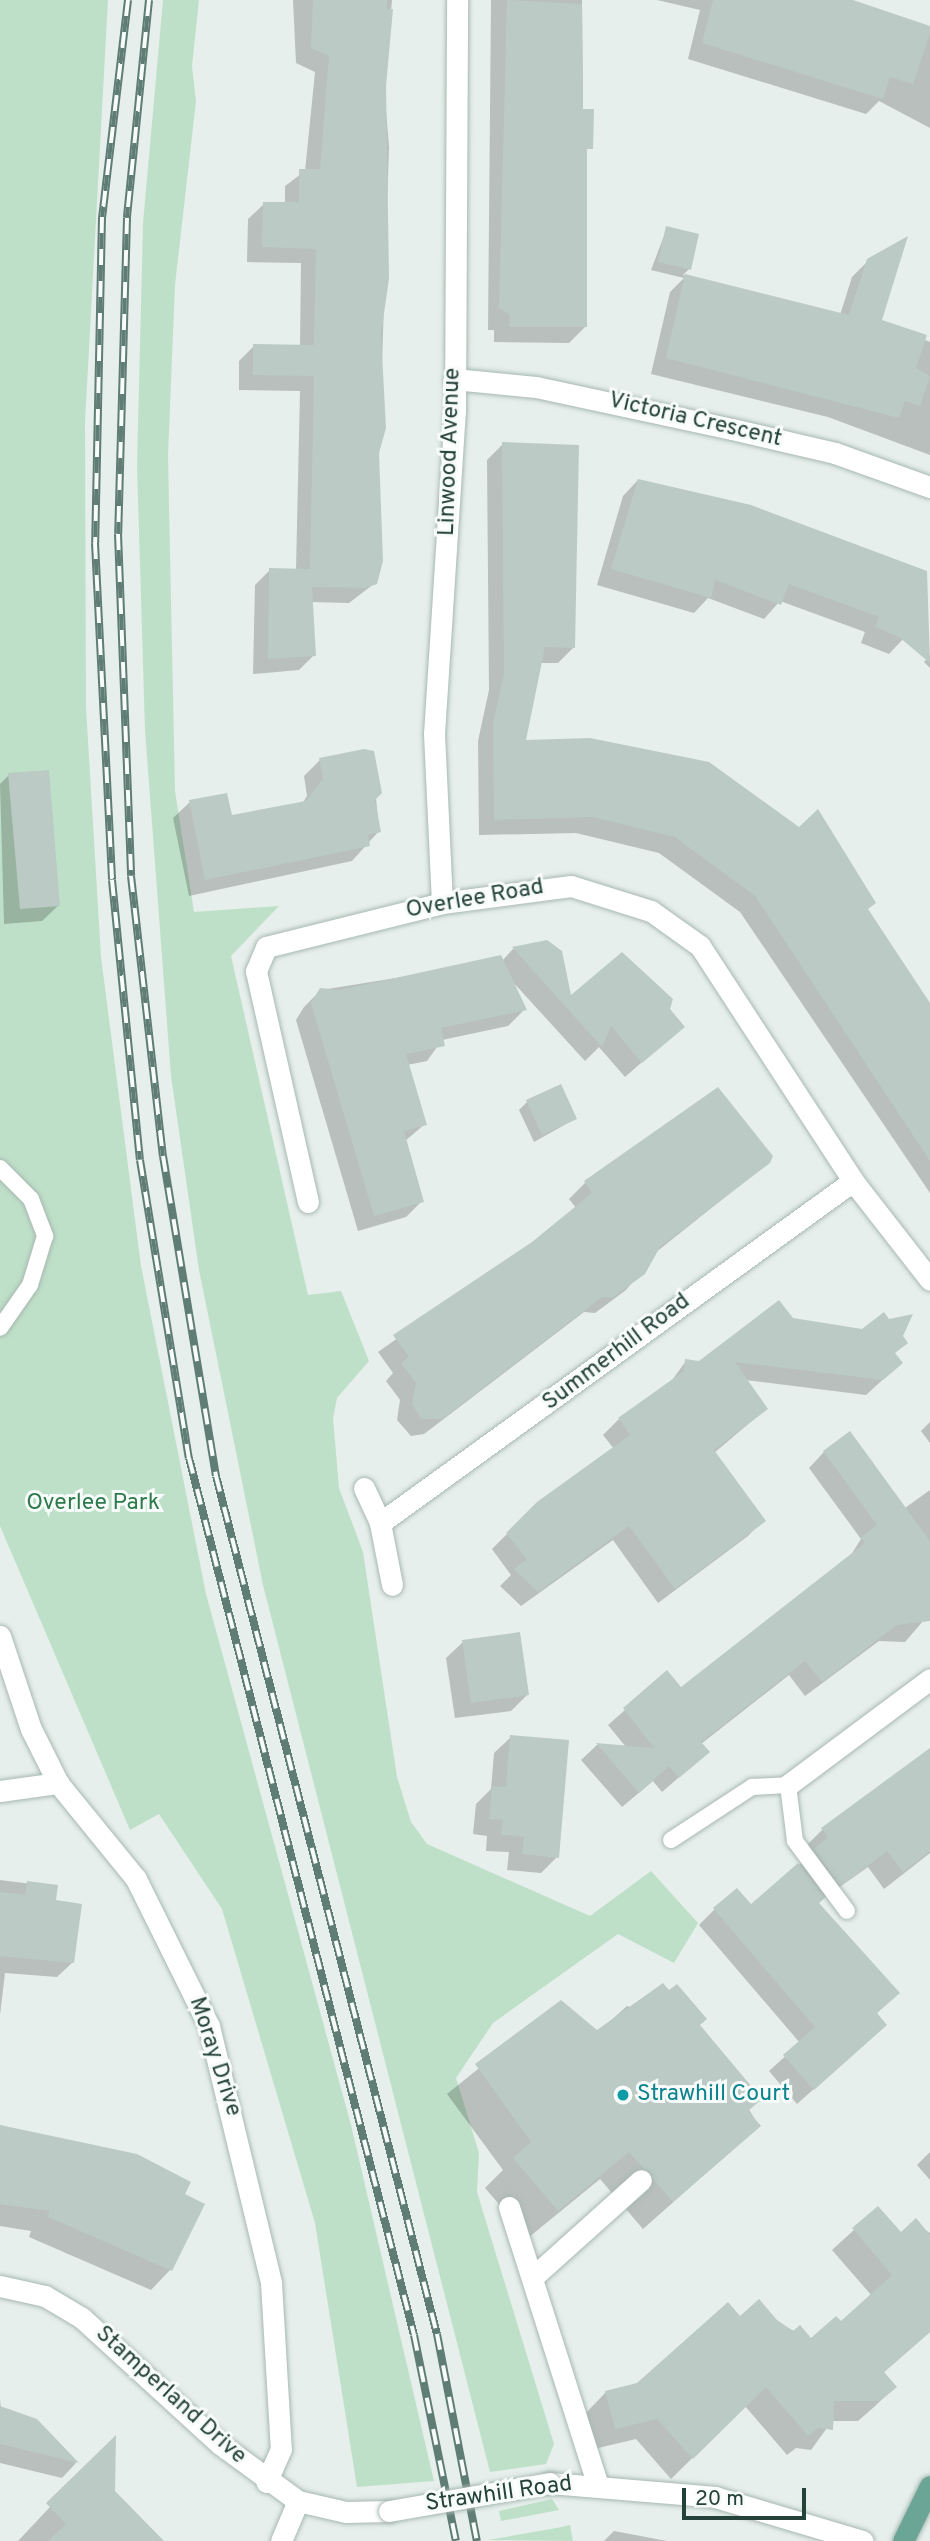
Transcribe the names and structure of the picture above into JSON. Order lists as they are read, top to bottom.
{
  "streets": {
    "street": [
      "Victoria Crescent",
      "Linwood Avenue",
      "Overlee Road",
      "Summerhill Road",
      "Moray Drive",
      "Stamperland Drive",
      "Strawhill Road"
    ]
  },
  "crossings": [
    ["Victoria Crescent", "Linwood Avenue"],
    ["Linwood Avenue", "Overlee Road"],
    ["Overlee Road", "Summerhill Road"],
    ["Moray Drive", "Stamperland Drive"],
    ["Stamperland Drive", "Strawhill Road"]
  ],
  "parks": ["Overlee Park"],
  "places": ["Strawhill Court"],
  "scale_bar": "20 m"
}
